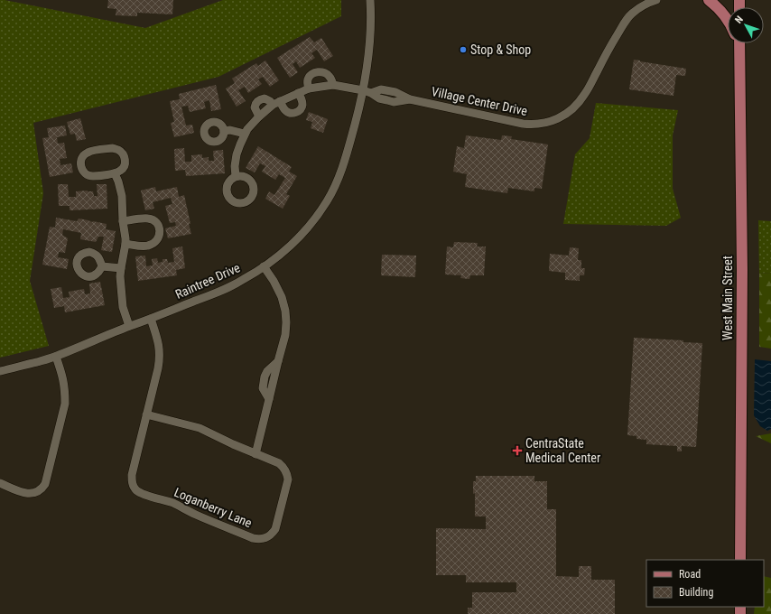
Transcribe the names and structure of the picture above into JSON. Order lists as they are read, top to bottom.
{
  "streets": {
    "main road": ["West Main Street"],
    "street": ["Village Center Drive", "Raintree Drive", "Loganberry Lane"]
  },
  "crossings": [
    ["Village Center Drive", "Raintree Drive"],
    ["Raintree Drive", "Loganberry Lane"]
  ],
  "places": {
    "other": ["Stop & Shop"],
    "health": ["CentraState Medical Center"]
  },
  "legend": ["Road", "Building"],
  "north": "top left"
}
